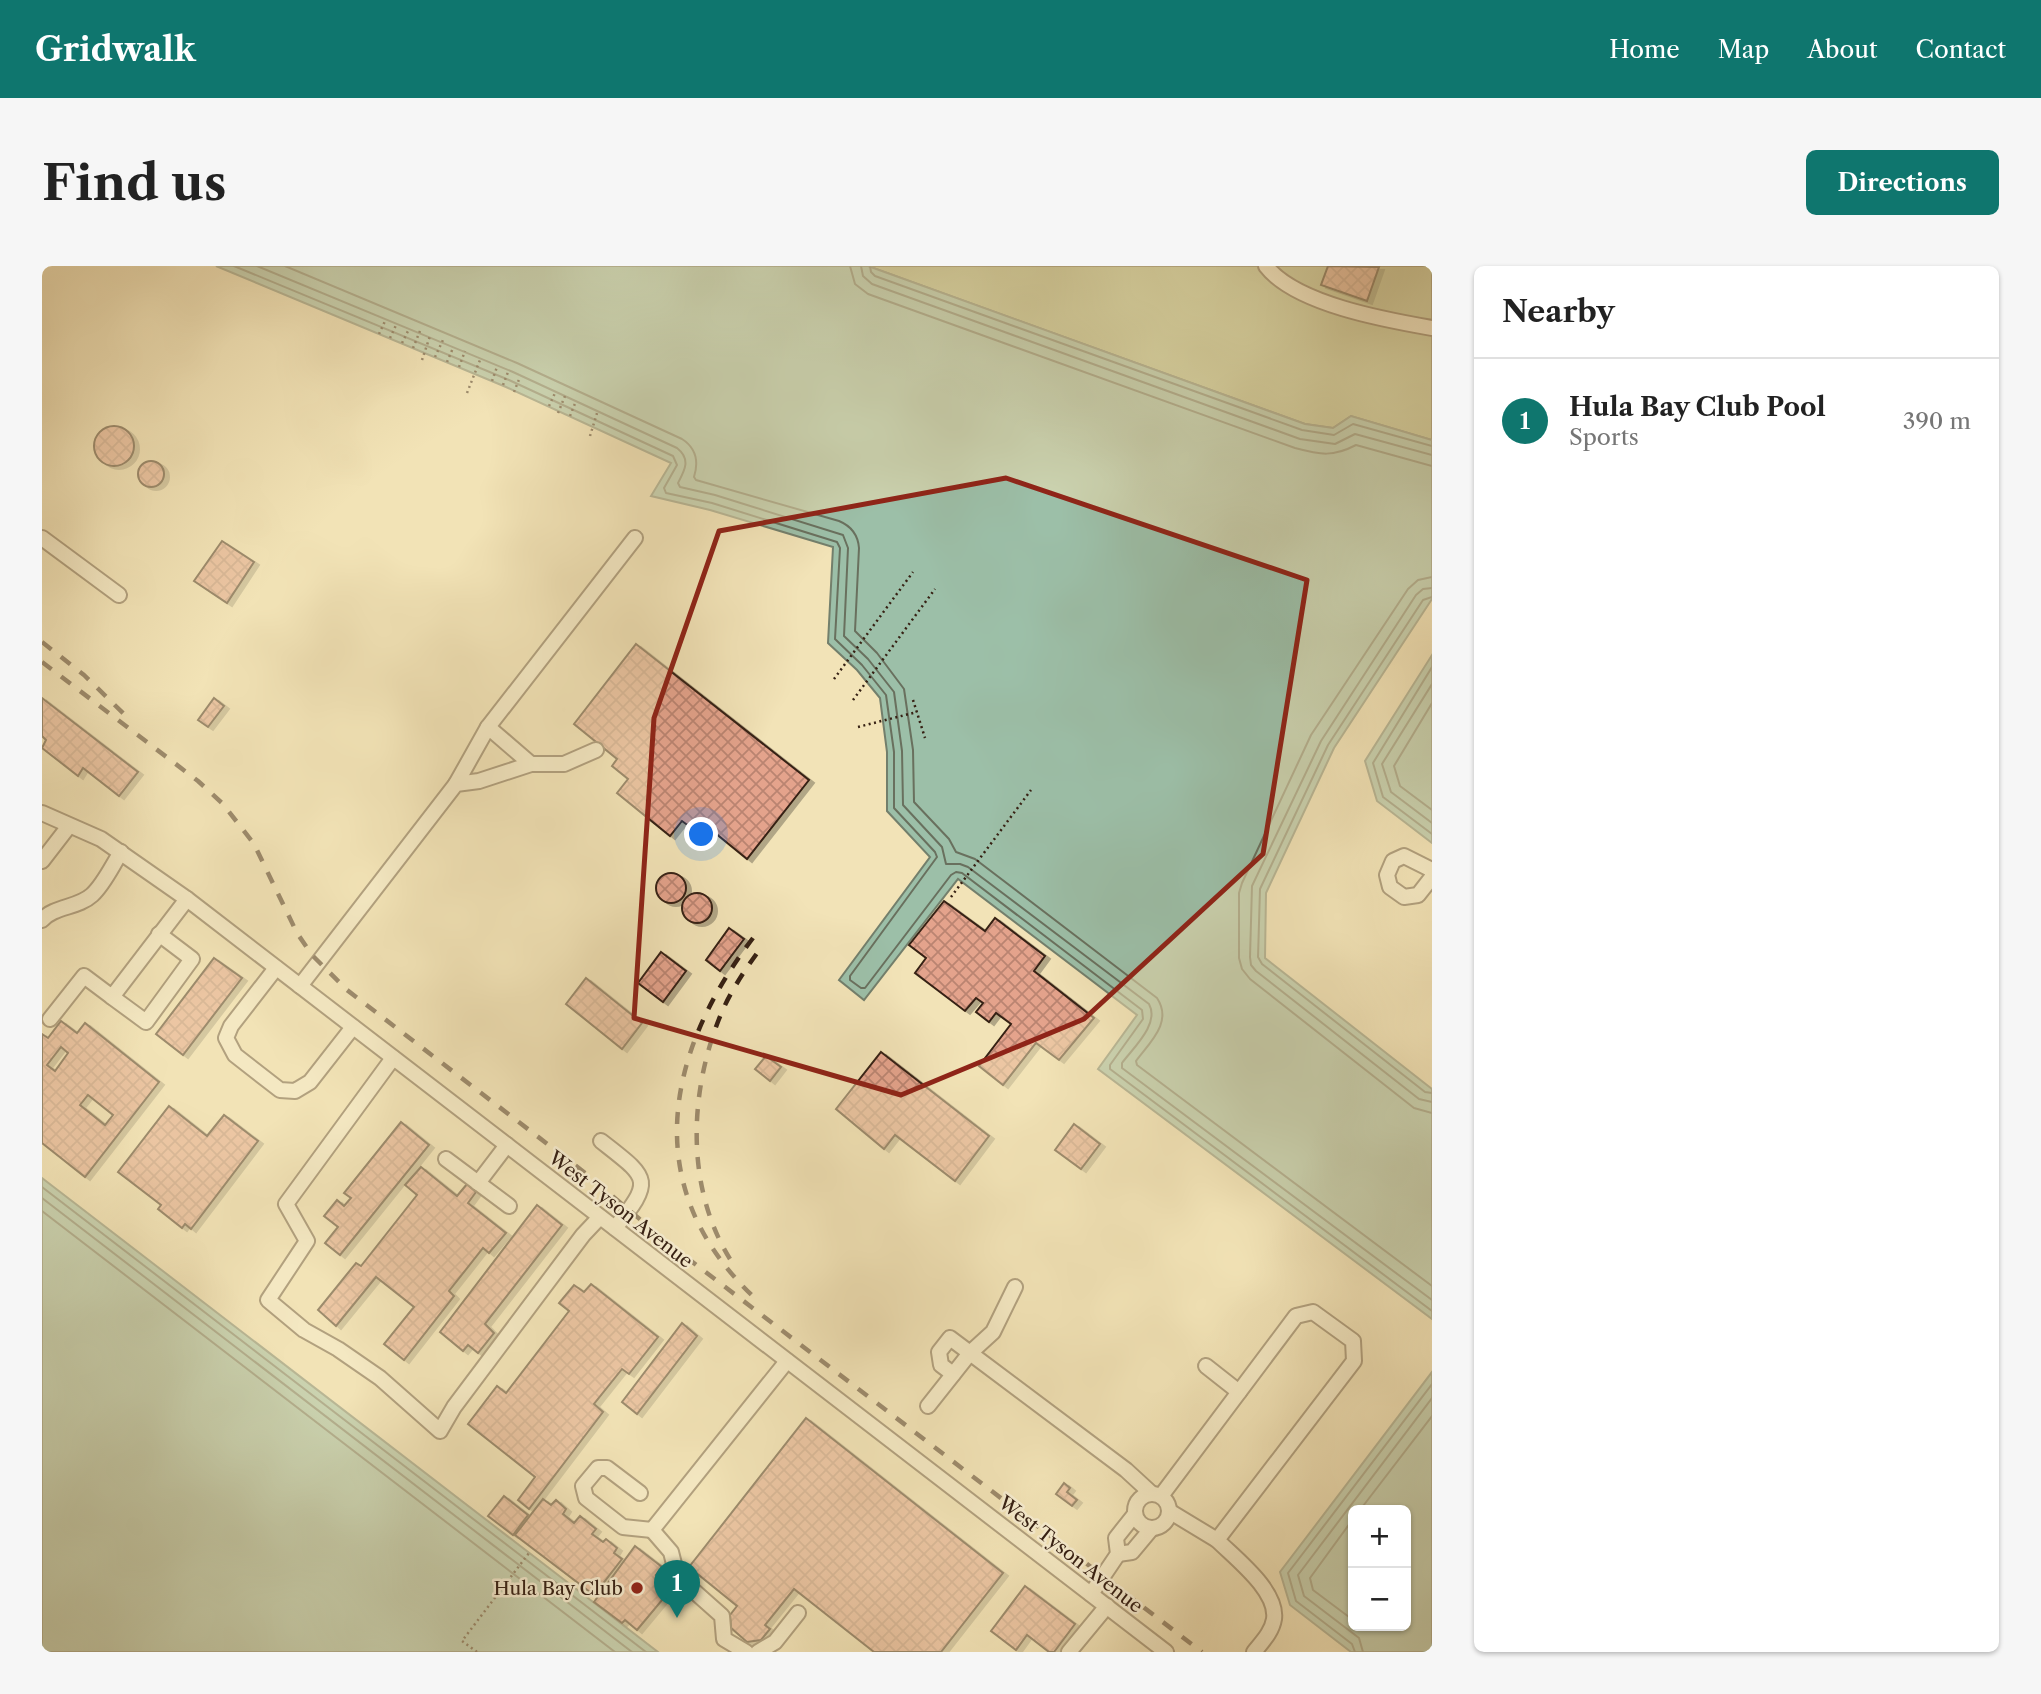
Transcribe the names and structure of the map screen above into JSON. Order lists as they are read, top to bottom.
{
  "streets": {
    "street": ["West Tyson Avenue"]
  },
  "places": ["Hula Bay Club"],
  "page": {
    "header": "Gridwalk",
    "nav": [
      "Home",
      "Map",
      "About",
      "Contact"
    ],
    "buttons": "Directions",
    "title": "Find us",
    "heading": "Nearby",
    "list": [
      {
        "mark": "1",
        "name": "Hula Bay Club Pool",
        "note": "Sports",
        "value": "390 m"
      }
    ],
    "map_buttons": ["+", "−"],
    "pins": "1"
  }
}
